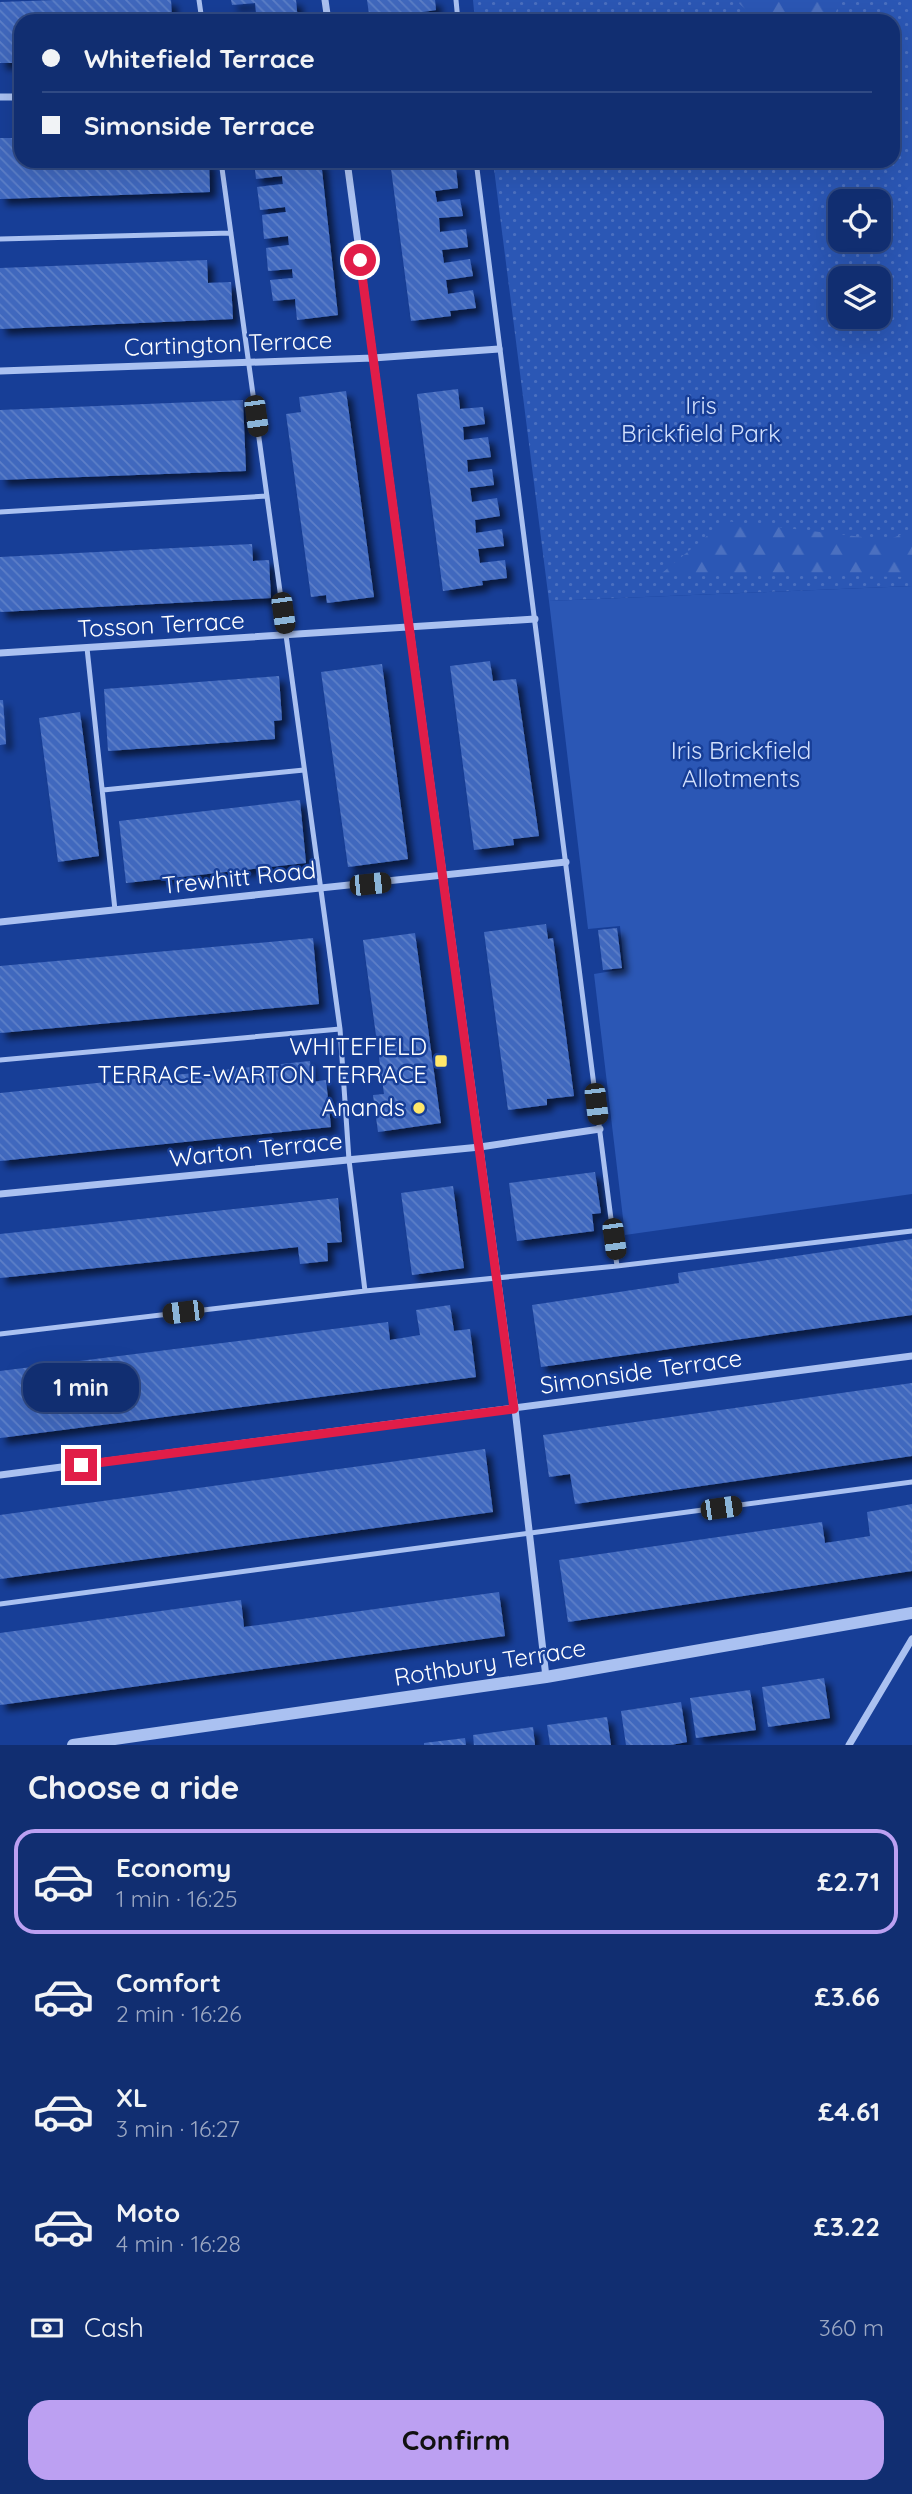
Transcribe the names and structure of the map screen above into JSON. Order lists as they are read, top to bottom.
{
  "streets": {
    "street": [
      "Cartington Terrace",
      "Tosson Terrace",
      "Trewhitt Road",
      "Warton Terrace",
      "Simonside Terrace",
      "Rothbury Terrace"
    ]
  },
  "parks": ["Iris Brickfield Park", "Iris Brickfield Allotments"],
  "places": {
    "transit": ["WHITEFIELD TERRACE-WARTON TERRACE"],
    "other": ["Anands"]
  },
  "page": {
    "banner": ["Whitefield Terrace", "Simonside Terrace"],
    "bubble": "1 min",
    "heading": "Choose a ride",
    "list": [
      {
        "name": "Economy",
        "note": "1 min · 16:25",
        "value": "£2.71"
      },
      {
        "name": "Comfort",
        "note": "2 min · 16:26",
        "value": "£3.66"
      },
      {
        "name": "XL",
        "note": "3 min · 16:27",
        "value": "£4.61"
      },
      {
        "name": "Moto",
        "note": "4 min · 16:28",
        "value": "£3.22"
      }
    ],
    "pay": ["Cash", "360 m"],
    "buttons": "Confirm"
  }
}
